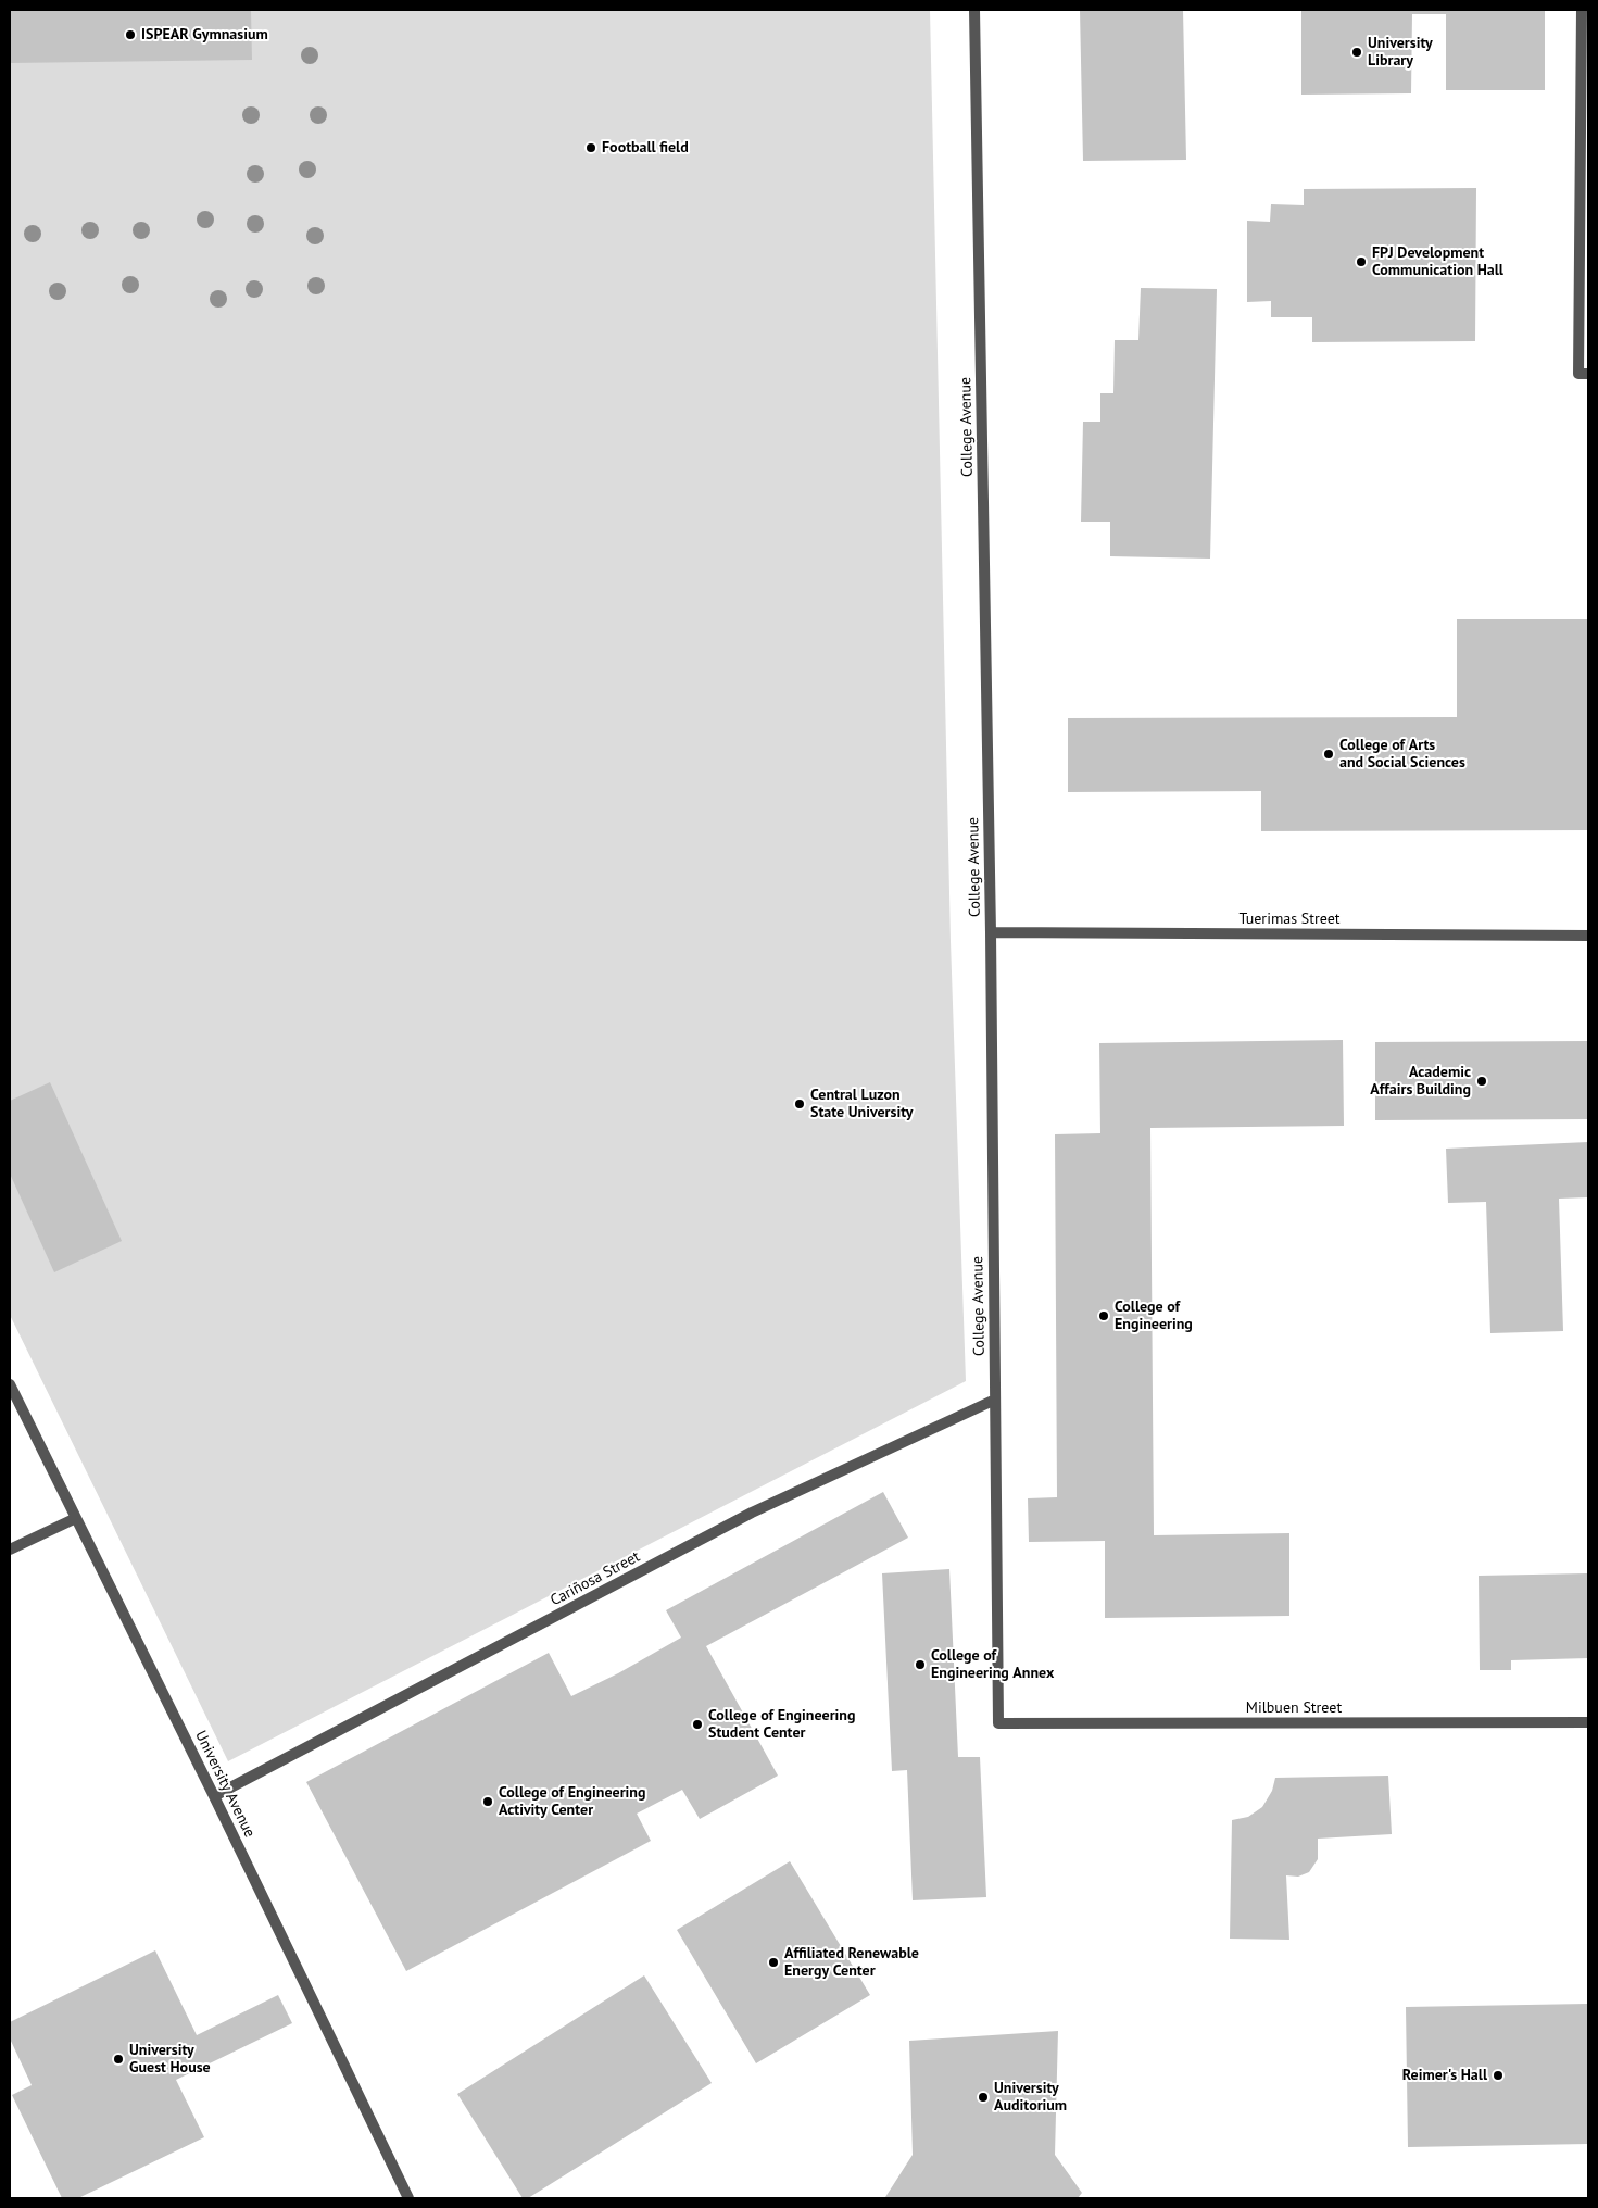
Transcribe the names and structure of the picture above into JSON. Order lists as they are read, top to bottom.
{
  "streets": {
    "street": [
      "College Avenue",
      "Tuerimas Street",
      "Cariñosa Street",
      "Milbuen Street",
      "University Avenue"
    ]
  },
  "crossings": [
    ["College Avenue", "Tuerimas Street"],
    ["College Avenue", "Cariñosa Street"],
    ["College Avenue", "Milbuen Street"],
    ["Cariñosa Street", "University Avenue"]
  ],
  "places": [
    "ISPEAR Gymnasium",
    "University Library",
    "Football field",
    "FPJ Development Communication Hall",
    "College of Arts and Social Sciences",
    "Academic Affairs Building",
    "Central Luzon State University",
    "College of Engineering",
    "College of Engineering Annex",
    "College of Engineering Student Center",
    "College of Engineering Activity Center",
    "Affiliated Renewable Energy Center",
    "University Guest House",
    "Reimer's Hall",
    "University Auditorium"
  ]
}
